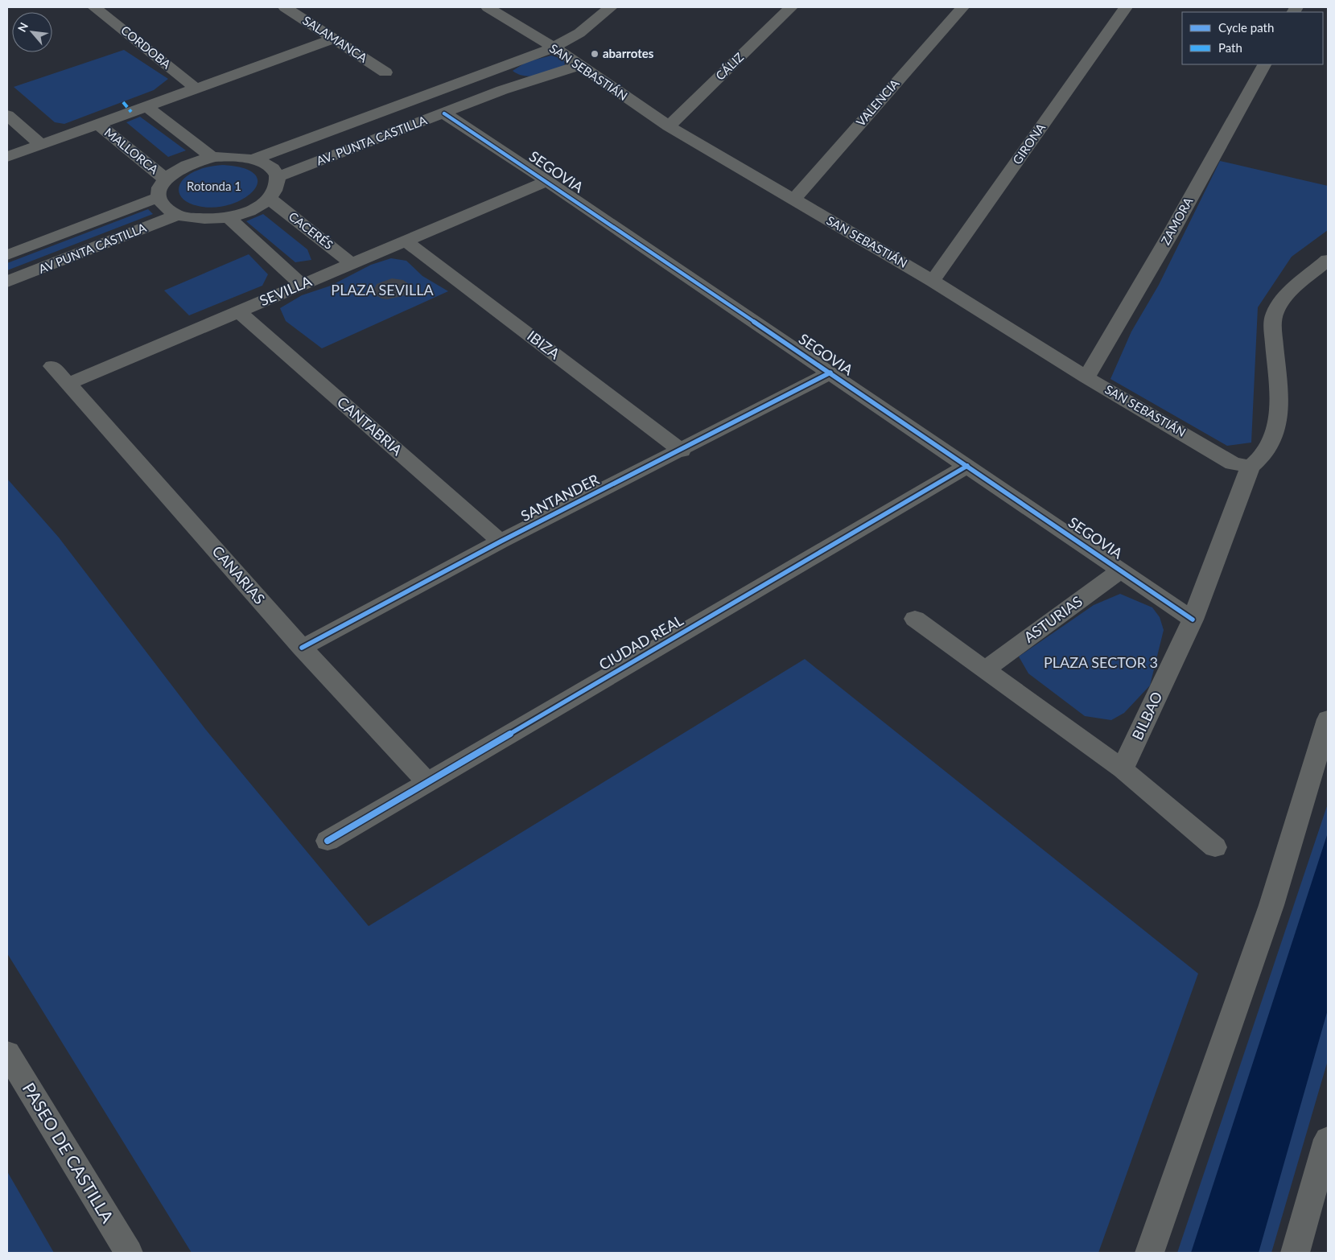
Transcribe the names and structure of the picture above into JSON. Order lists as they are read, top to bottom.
{
  "streets": {
    "street": [
      "SALAMANCA",
      "CORDOBA",
      "CÁLIZ",
      "SAN SEBASTIÁN",
      "VALENCIA",
      "AV. PUNTA CASTILLA",
      "GIRONA",
      "MALLORCA",
      "SEGOVIA",
      "ZAMORA",
      "CACERÉS",
      "AV PUNTA CASTILLA",
      "SEVILLA",
      "IBIZA",
      "CANTABRIA",
      "SANTANDER",
      "CANARIAS",
      "ASTURIAS",
      "CIUDAD REAL",
      "BILBAO",
      "PASEO DE CASTILLA"
    ]
  },
  "crossings": [
    ["CÁLIZ", "SAN SEBASTIÁN"],
    ["SAN SEBASTIÁN", "VALENCIA"],
    ["SAN SEBASTIÁN", "AV. PUNTA CASTILLA"],
    ["SAN SEBASTIÁN", "GIRONA"],
    ["SAN SEBASTIÁN", "ZAMORA"],
    ["SAN SEBASTIÁN", "BILBAO"],
    ["AV. PUNTA CASTILLA", "SEGOVIA"],
    ["SEGOVIA", "SEVILLA"],
    ["SEGOVIA", "SANTANDER"],
    ["SEGOVIA", "ASTURIAS"],
    ["SEGOVIA", "CIUDAD REAL"],
    ["SEGOVIA", "BILBAO"],
    ["CACERÉS", "SEVILLA"],
    ["SEVILLA", "IBIZA"],
    ["SEVILLA", "CANTABRIA"],
    ["SEVILLA", "CANARIAS"],
    ["IBIZA", "SANTANDER"],
    ["CANTABRIA", "SANTANDER"],
    ["SANTANDER", "CANARIAS"],
    ["CANARIAS", "CIUDAD REAL"]
  ],
  "parks": ["Rotonda 1", "PLAZA SEVILLA", "PLAZA SECTOR 3"],
  "places": ["abarrotes"],
  "legend": ["Cycle path", "Path"],
  "north": "top left"
}
